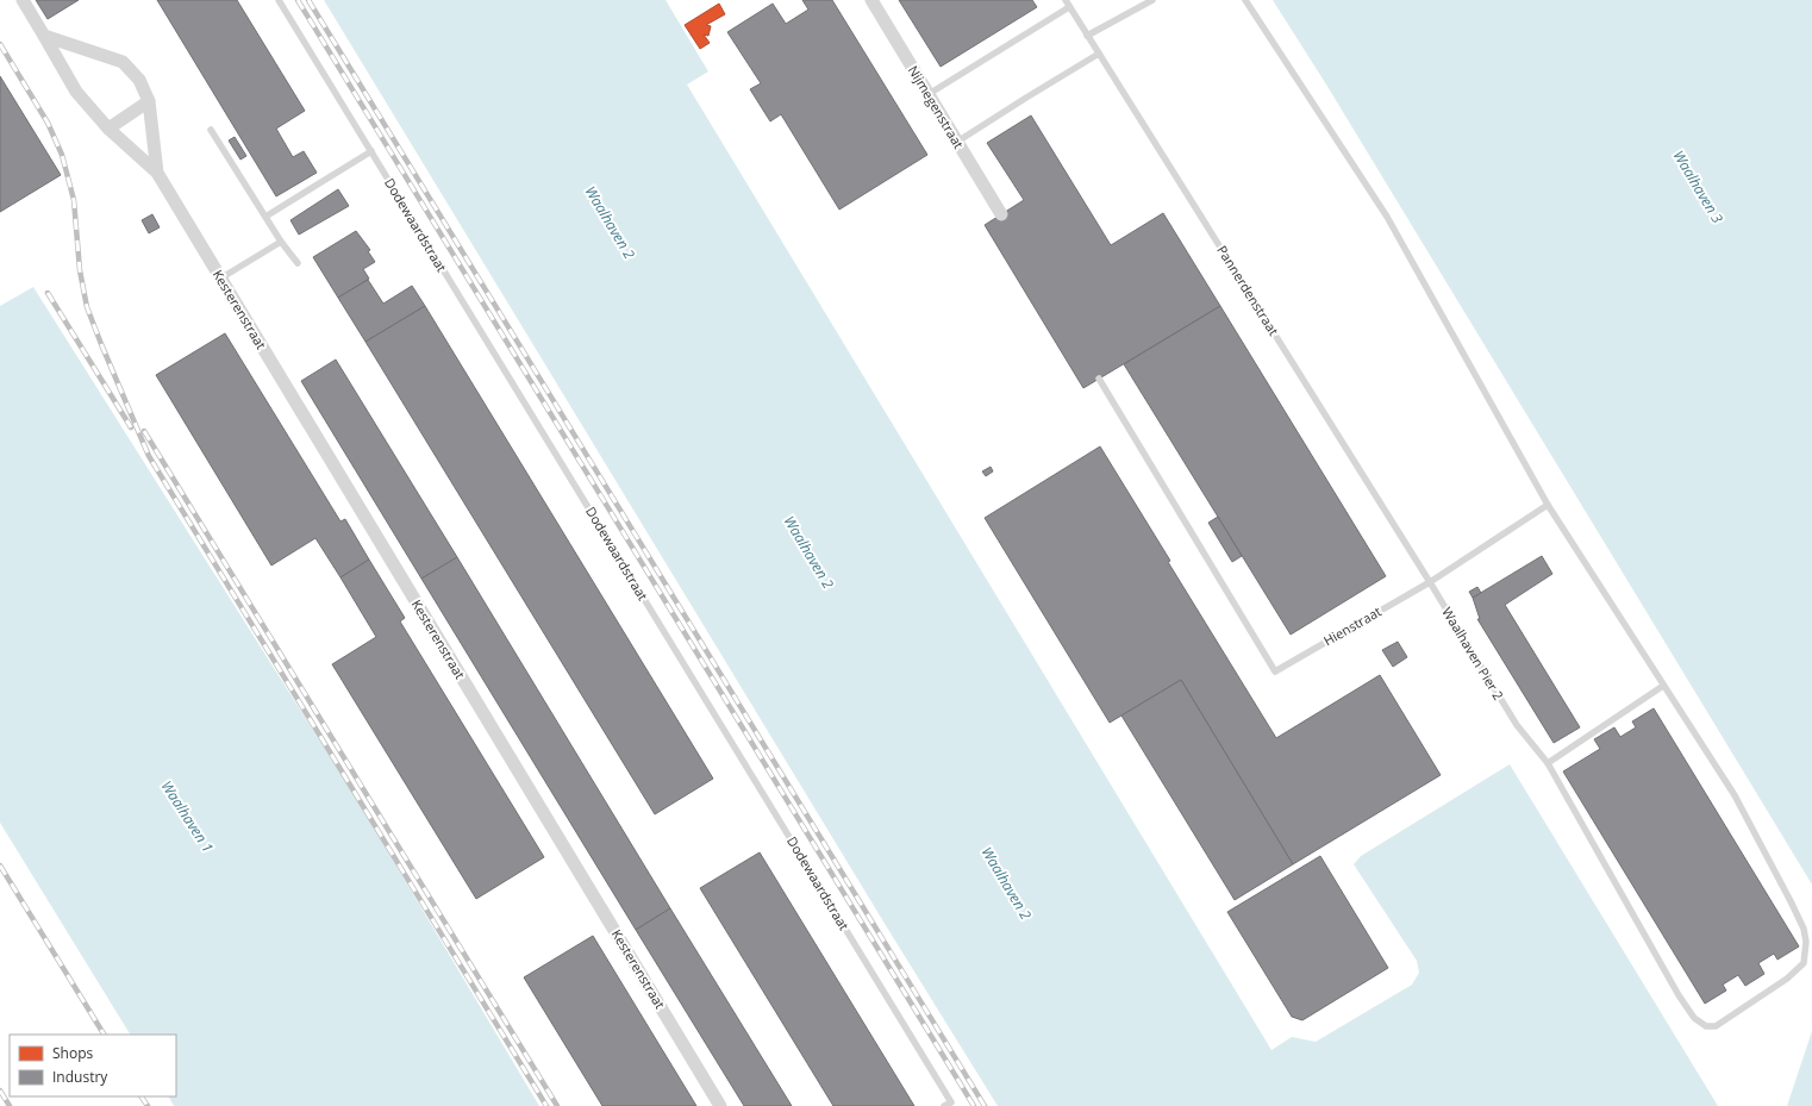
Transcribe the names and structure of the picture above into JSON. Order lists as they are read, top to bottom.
{
  "streets": {
    "street": ["Nijmegenstraat", "Kesterenstraat"],
    "lane": [
      "Dodewaardstraat",
      "Pannerdenstraat",
      "Hienstraat",
      "Waalhaven Pier 2"
    ]
  },
  "crossings": [
    ["Pannerdenstraat", "Hienstraat"],
    ["Pannerdenstraat", "Waalhaven Pier 2"],
    ["Hienstraat", "Waalhaven Pier 2"]
  ],
  "water": ["Waalhaven 3", "Waalhaven 2", "Waalhaven 1"],
  "legend": ["Shops", "Industry"]
}
